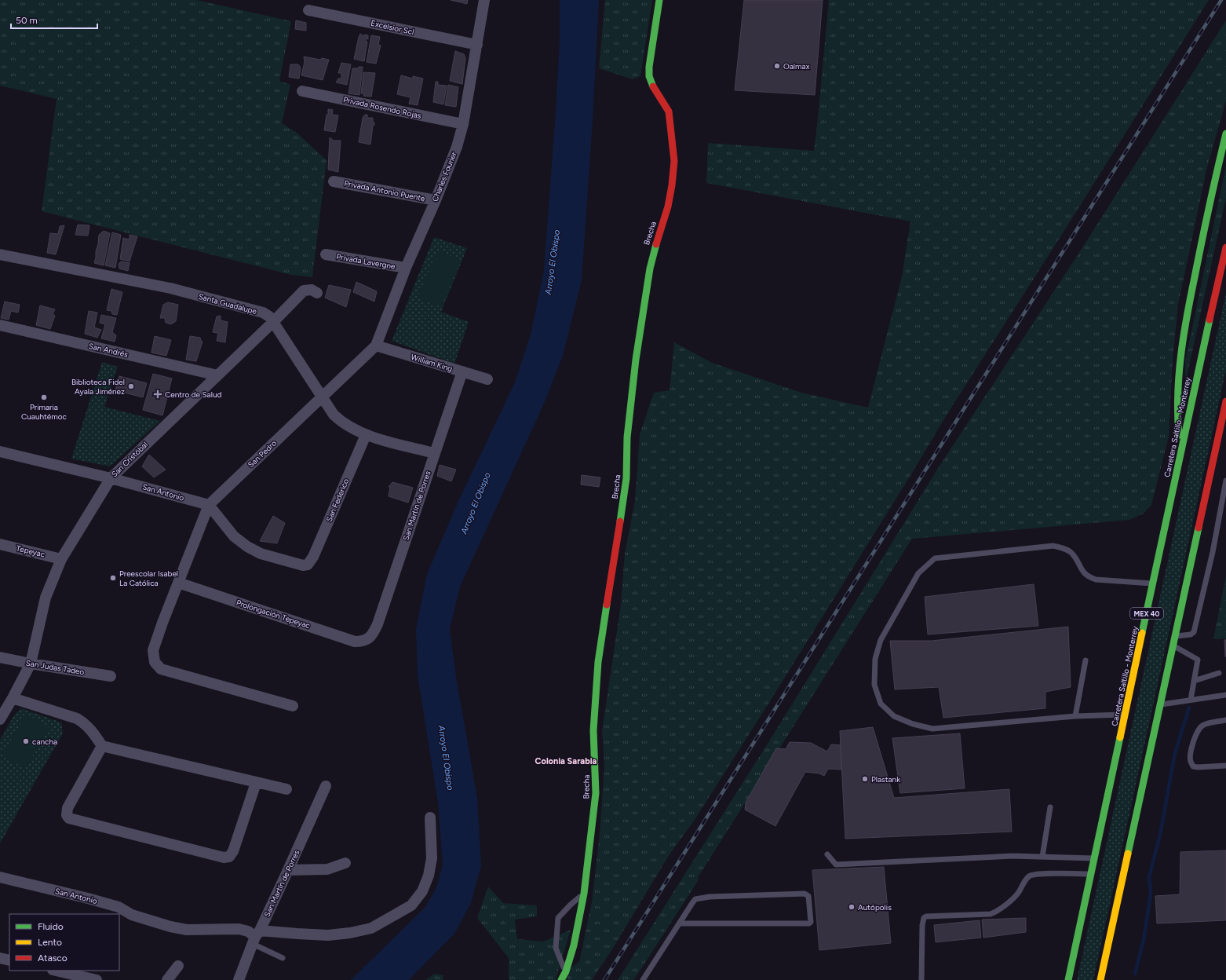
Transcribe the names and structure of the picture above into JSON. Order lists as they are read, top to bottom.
{
  "streets": {
    "main road": ["Brecha", "Carretera Saltillo - Monterrey", "MEX 40"],
    "street": [
      "Excelsior Scl",
      "Privada Rosendo Rojas",
      "Charles Fourier",
      "Privada Antonio Puente",
      "Privada Lavergne",
      "Santa Guadalupe",
      "San Andrés",
      "William King",
      "San Pedro",
      "San Cristóbal",
      "San Antonio",
      "San Federico",
      "San Martín de Porres",
      "Tepeyac",
      "Prolongación Tepeyac",
      "San Judas Tadeo"
    ]
  },
  "crossings": [
    ["Excelsior Scl", "Charles Fourier"],
    ["Privada Rosendo Rojas", "Charles Fourier"],
    ["Charles Fourier", "Privada Antonio Puente"],
    ["Charles Fourier", "Privada Lavergne"],
    ["Charles Fourier", "William King"],
    ["Charles Fourier", "San Pedro"],
    ["Santa Guadalupe", "San Pedro"],
    ["Santa Guadalupe", "San Cristóbal"],
    ["Santa Guadalupe", "San Federico"],
    ["Santa Guadalupe", "San Martín de Porres"],
    ["San Andrés", "San Cristóbal"],
    ["William King", "San Pedro"],
    ["William King", "San Martín de Porres"],
    ["San Pedro", "San Antonio"],
    ["San Pedro", "San Federico"],
    ["San Pedro", "Prolongación Tepeyac"],
    ["San Cristóbal", "San Antonio"],
    ["San Cristóbal", "Tepeyac"],
    ["San Cristóbal", "San Judas Tadeo"],
    ["San Antonio", "San Federico"],
    ["San Antonio", "San Martín de Porres"],
    ["San Martín de Porres", "Prolongación Tepeyac"]
  ],
  "districts": ["Colonia Sarabia"],
  "water": ["Arroyo El Obispo"],
  "places": {
    "other": [
      "Oalmax",
      "Biblioteca Fidel Ayala Jiménez",
      "Primaria Cuauhtémoc",
      "Preescolar Isabel La Católica",
      "cancha",
      "Plastank",
      "Autópolis"
    ],
    "health": ["Centro de Salud"]
  },
  "legend": ["Fluido", "Lento", "Atasco"],
  "scale_bar": "50 m"
}
